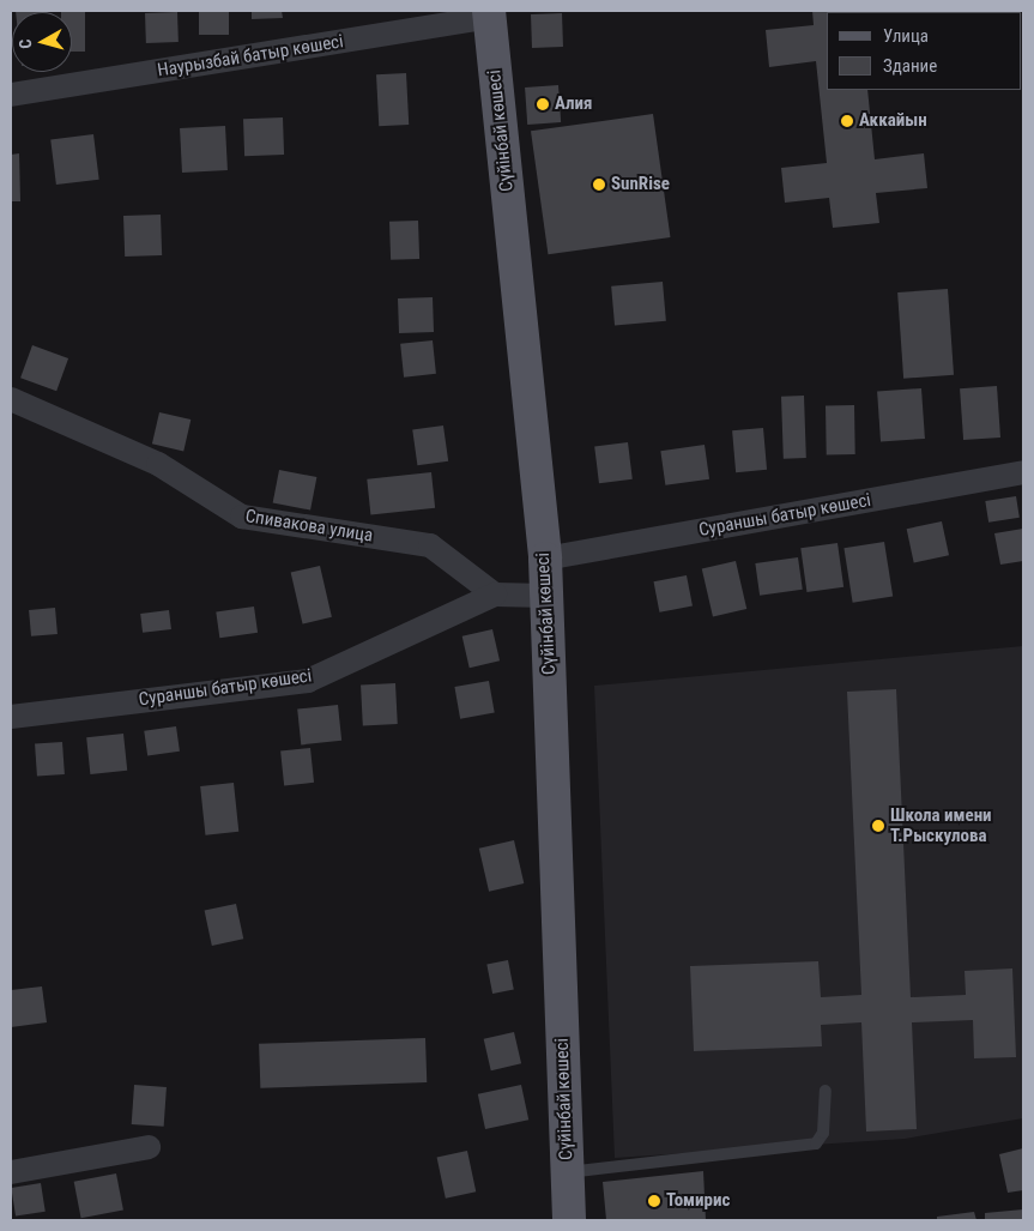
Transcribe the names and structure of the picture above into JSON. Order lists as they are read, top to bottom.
{
  "streets": {
    "main road": ["Сүйінбай көшесі"],
    "street": ["Наурызбай батыр көшесі", "Сураншы батыр көшесі", "Спивакова улица"]
  },
  "crossings": [
    ["Наурызбай батыр көшесі", "Сүйінбай көшесі"],
    ["Сүйінбай көшесі", "Сураншы батыр көшесі"],
    ["Сураншы батыр көшесі", "Спивакова улица"]
  ],
  "places": [
    "Алия",
    "Аккайын",
    "SunRise",
    "Школа имени Т.Рыскулова",
    "Томирис"
  ],
  "legend": ["Улица", "Здание"],
  "north": "left"
}
